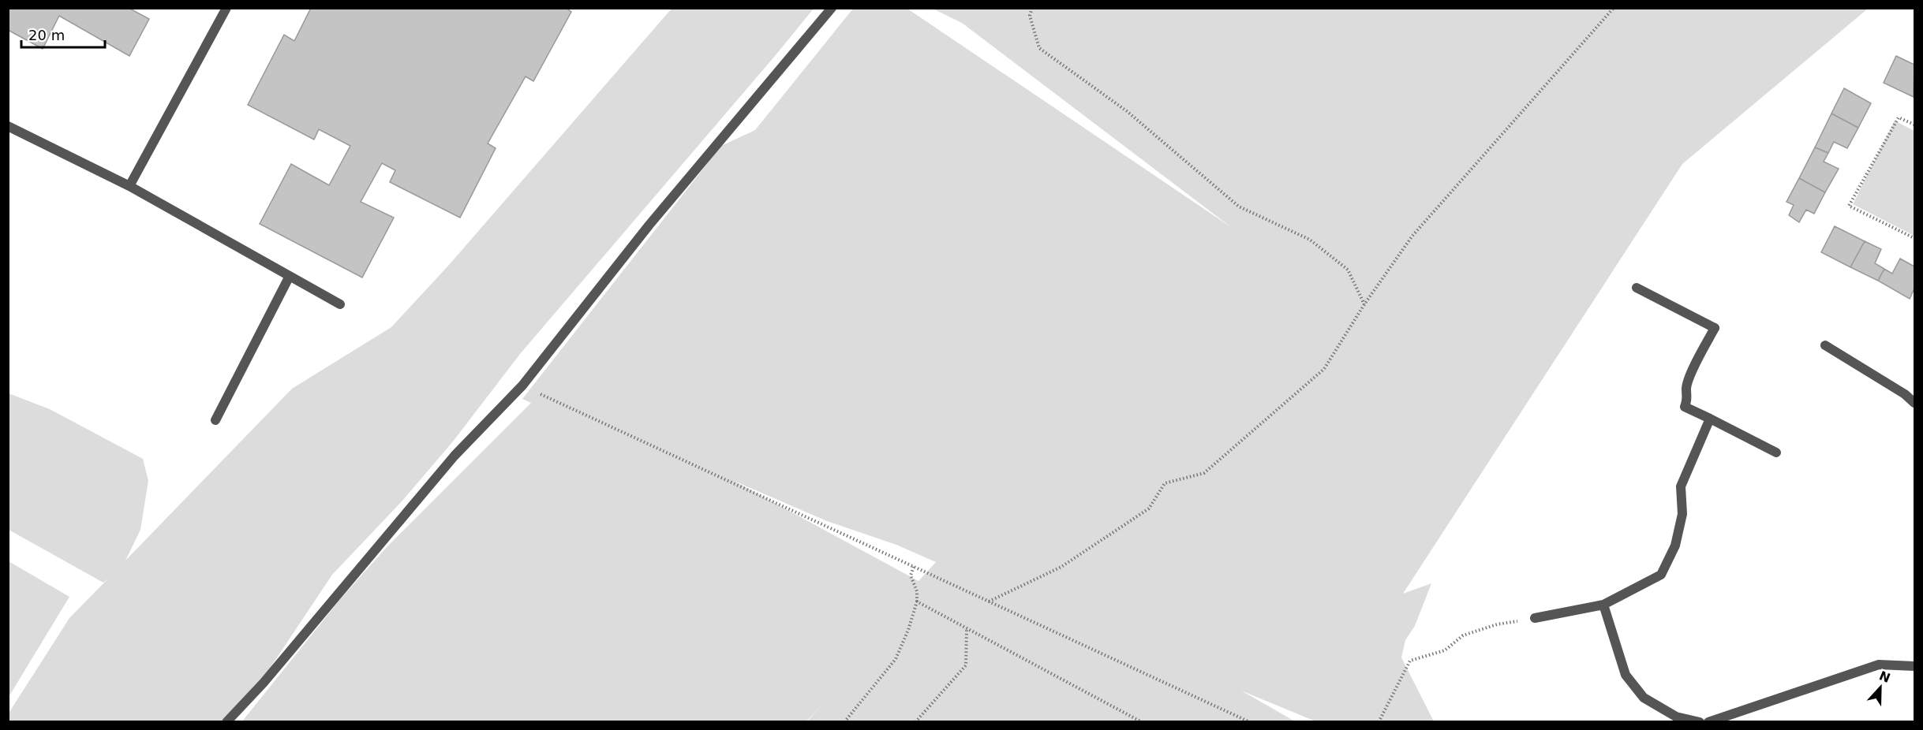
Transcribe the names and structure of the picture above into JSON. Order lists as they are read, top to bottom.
{
  "scale_bar": "20 m",
  "north": "top"
}
